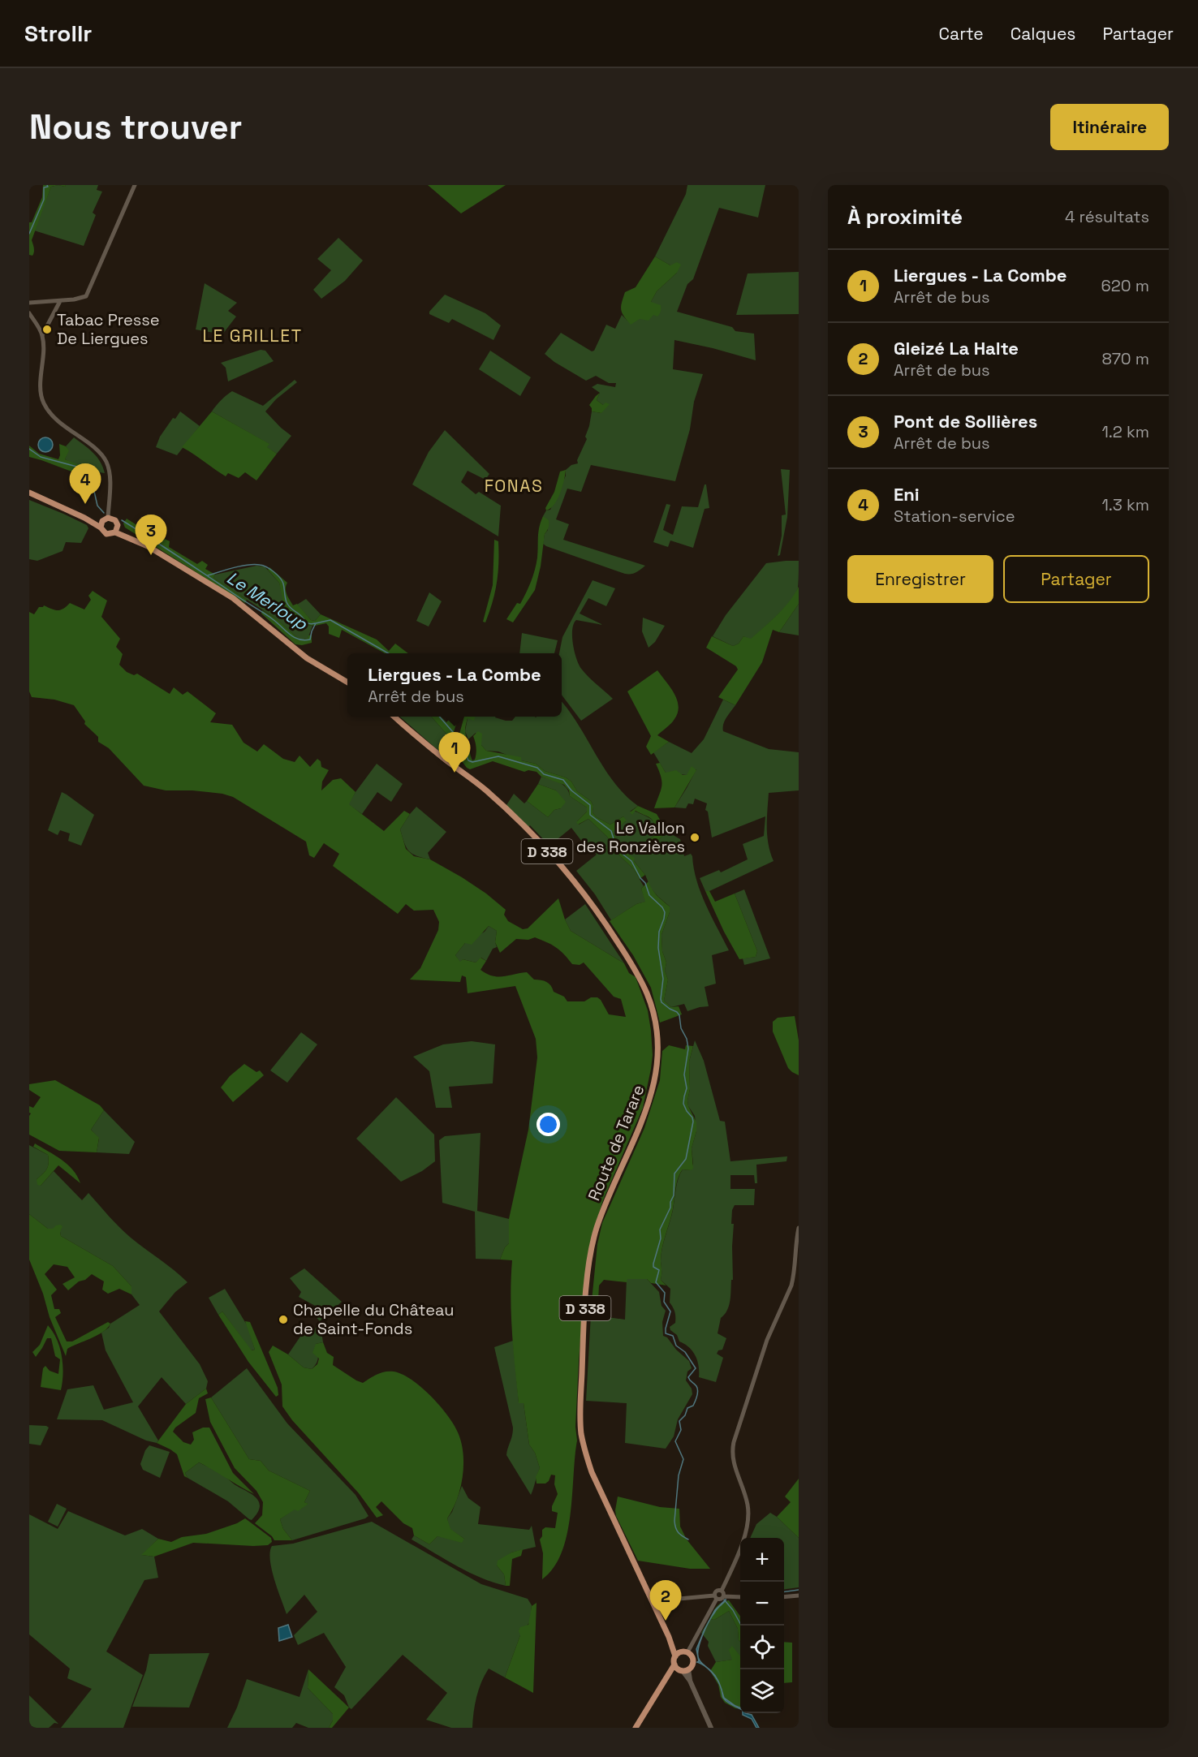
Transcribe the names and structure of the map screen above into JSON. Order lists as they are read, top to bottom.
{
  "streets": {
    "main road": ["D 338", "Route de Tarare"]
  },
  "districts": ["LE GRILLET", "FONAS"],
  "water": ["Le Merloup"],
  "places": ["Tabac Presse De Liergues", "Le Vallon des Ronzières", "Chapelle du Château de Saint-Fonds"],
  "page": {
    "header": "Strollr",
    "nav": ["Carte", "Calques", "Partager"],
    "buttons": [
      "Itinéraire",
      ["Enregistrer", "Partager"]
    ],
    "title": "Nous trouver",
    "heading": ["À proximité", "4 résultats"],
    "list": [
      {
        "mark": "1",
        "name": "Liergues - La Combe",
        "note": "Arrêt de bus",
        "value": "620 m"
      },
      {
        "mark": "2",
        "name": "Gleizé La Halte",
        "note": "Arrêt de bus",
        "value": "870 m"
      },
      {
        "mark": "3",
        "name": "Pont de Sollières",
        "note": "Arrêt de bus",
        "value": "1.2 km"
      },
      {
        "mark": "4",
        "name": "Eni",
        "note": "Station-service",
        "value": "1.3 km"
      }
    ],
    "pins": [
      "4",
      "3",
      "1",
      "2"
    ],
    "popup": ["Liergues - La Combe", "Arrêt de bus"],
    "map_buttons": ["+", "−"]
  }
}
